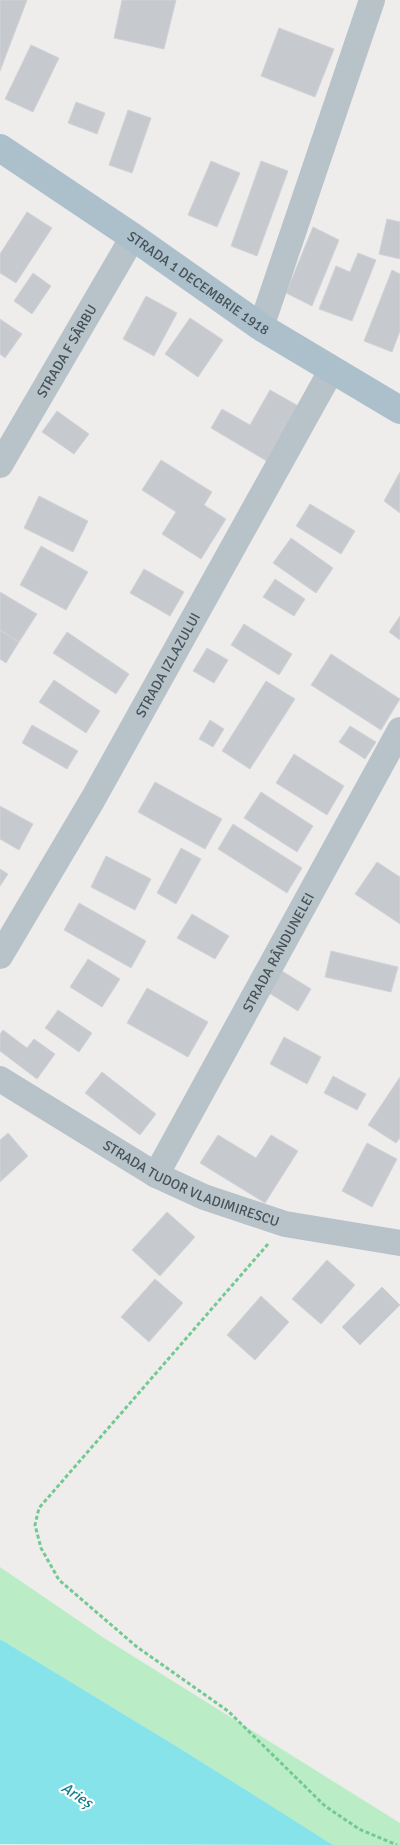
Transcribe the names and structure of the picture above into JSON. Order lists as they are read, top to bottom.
{
  "streets": {
    "main road": ["STRADA 1 DECEMBRIE 1918"],
    "street": [
      "STRADA F SÂRBU",
      "STRADA IZLAZULUI",
      "STRADA RÂNDUNELEI",
      "STRADA TUDOR VLADIMIRESCU"
    ]
  },
  "crossings": [
    ["STRADA 1 DECEMBRIE 1918", "STRADA F SÂRBU"],
    ["STRADA 1 DECEMBRIE 1918", "STRADA IZLAZULUI"],
    ["STRADA RÂNDUNELEI", "STRADA TUDOR VLADIMIRESCU"]
  ],
  "water": ["Arieș"]
}
